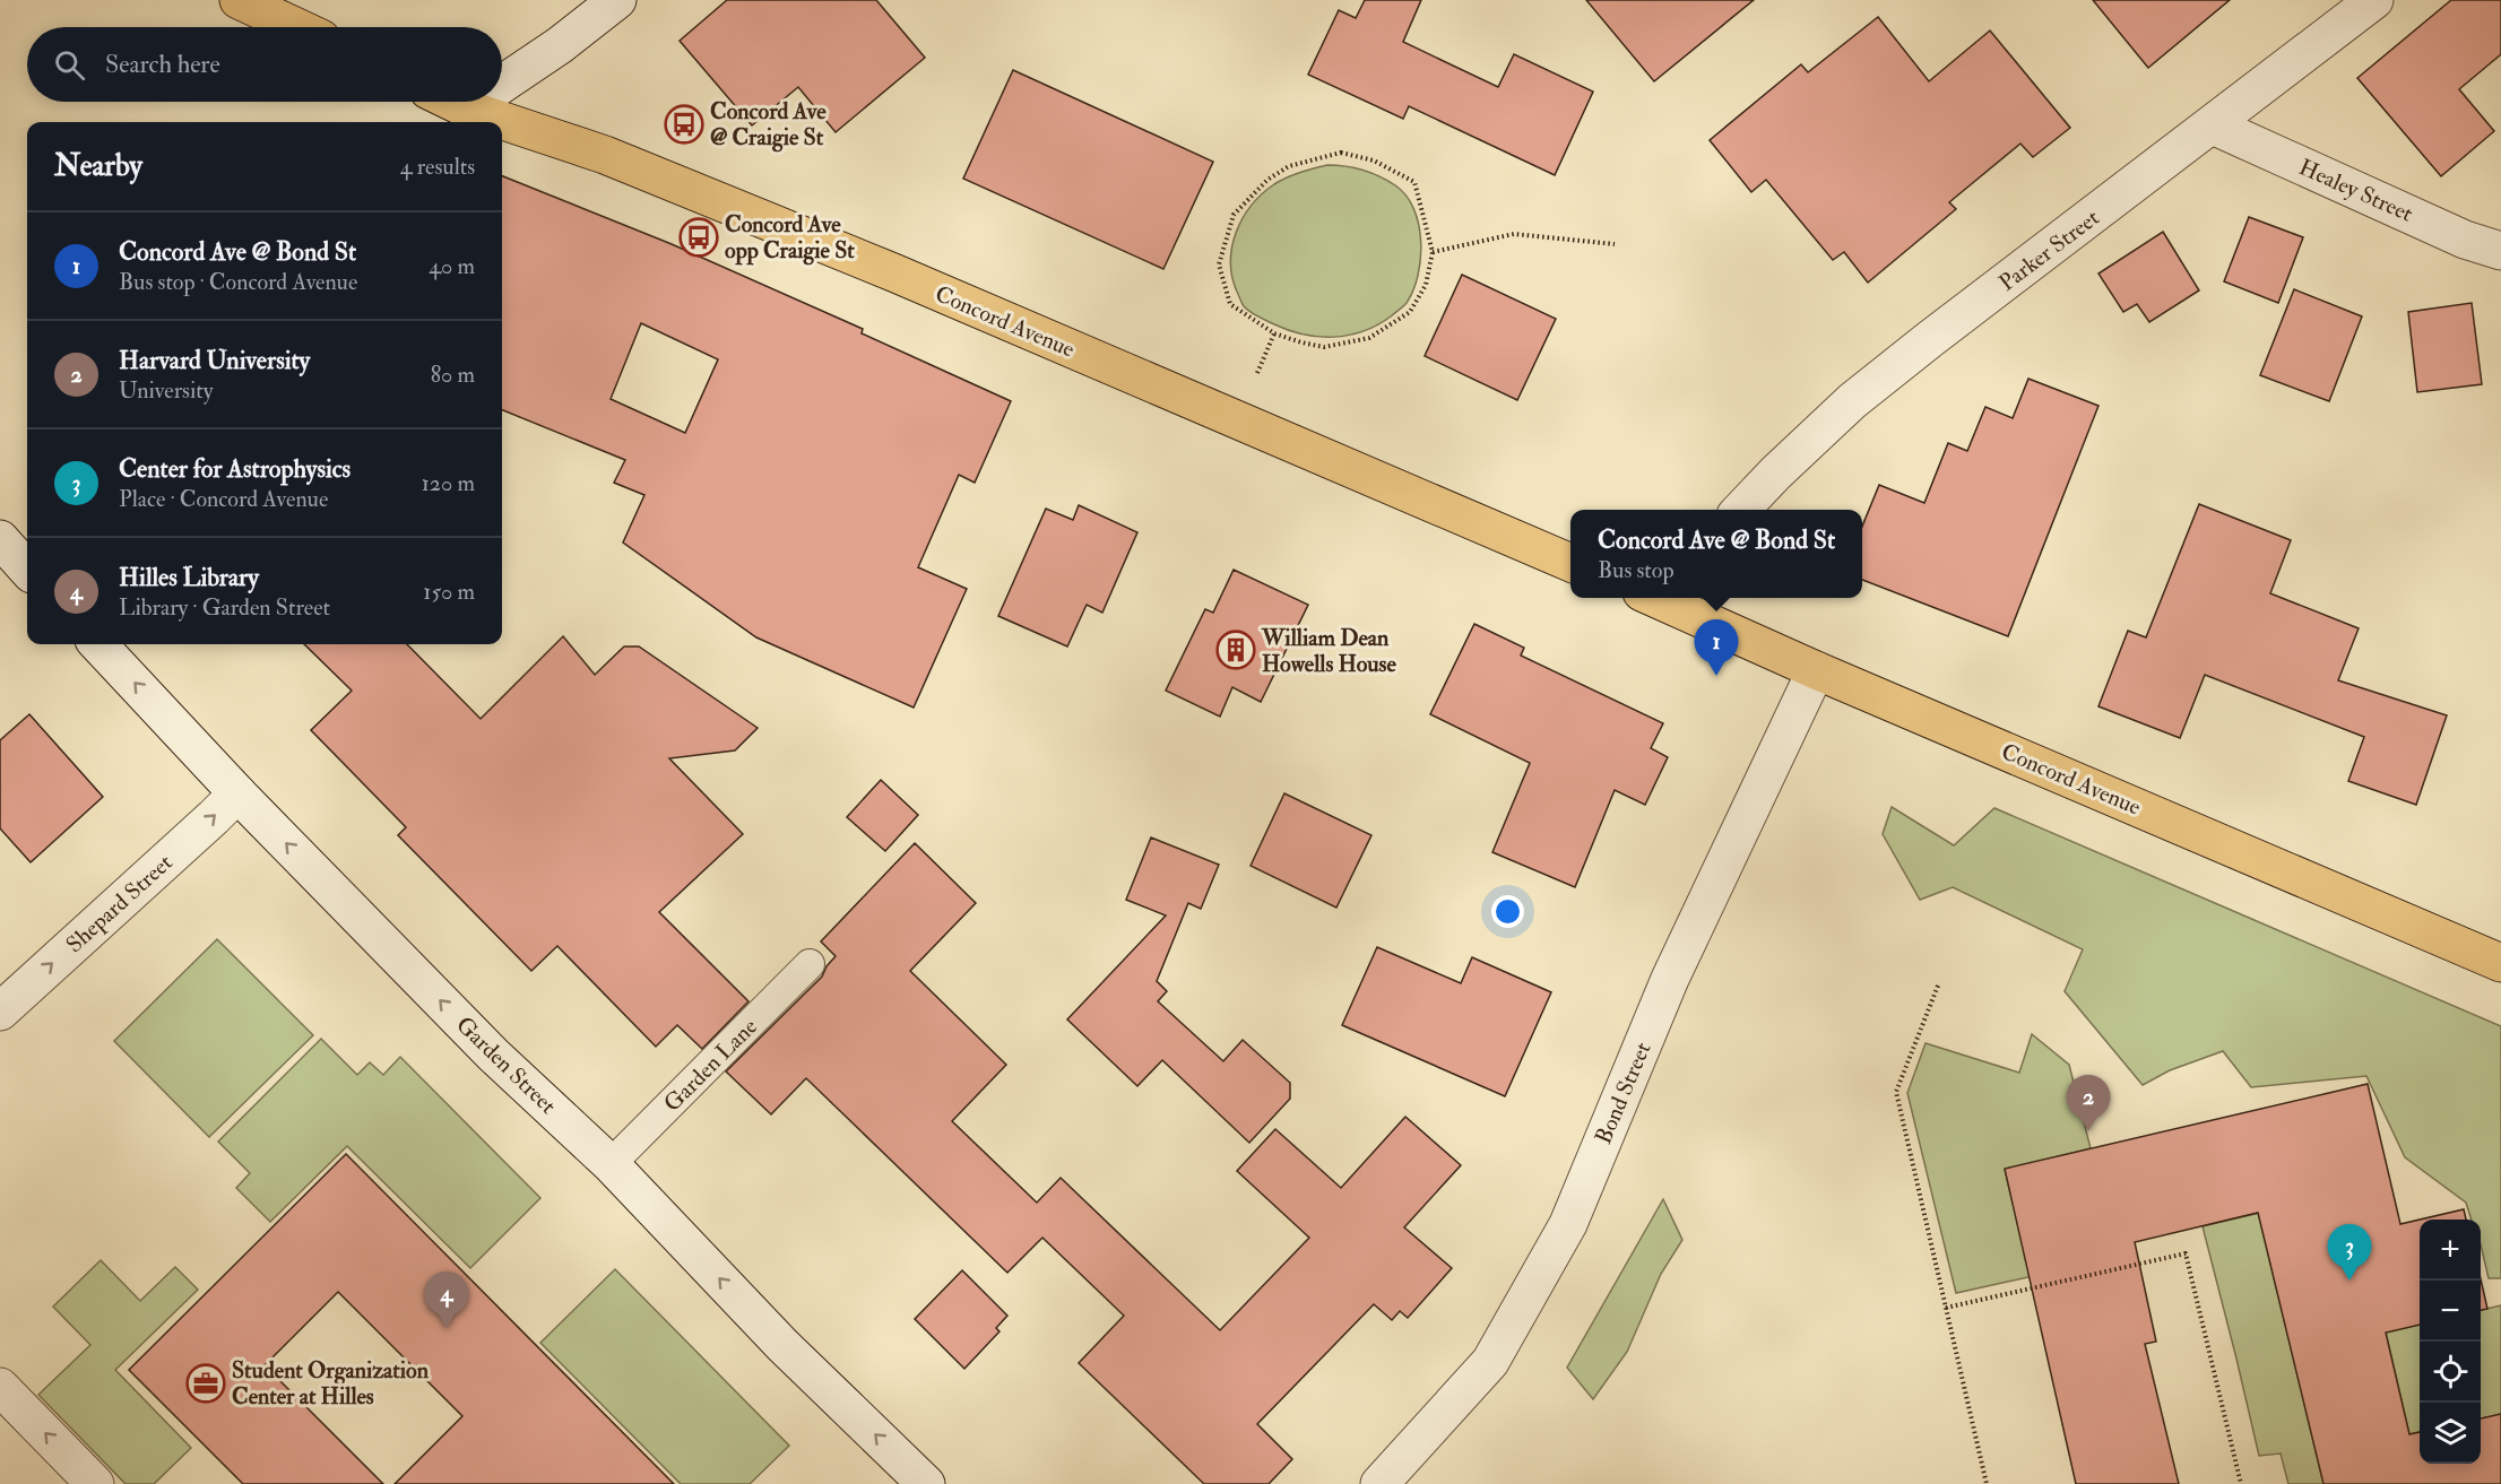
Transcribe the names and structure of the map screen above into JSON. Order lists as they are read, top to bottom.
{
  "streets": {
    "main road": ["Concord Avenue"],
    "street": [
      "Healey Street",
      "Parker Street",
      "Shepard Street",
      "Garden Street",
      "Bond Street"
    ],
    "lane": ["Garden Lane"]
  },
  "crossings": [
    ["Healey Street", "Parker Street"],
    ["Concord Avenue", "Bond Street"],
    ["Shepard Street", "Garden Street"],
    ["Garden Street", "Garden Lane"]
  ],
  "one_way": ["Shepard Street", "Garden Street"],
  "places": {
    "bus stop": ["Concord Ave @ Craigie St", "Concord Ave opp Craigie St"],
    "building": ["William Dean Howells House"],
    "office": ["Student Organization Center at Hilles"]
  },
  "page": {
    "search": "Search here",
    "heading": ["Nearby", "4 results"],
    "list": [
      {
        "mark": "1",
        "name": "Concord Ave @ Bond St",
        "note": "Bus stop · Concord Avenue",
        "value": "40 m"
      },
      {
        "mark": "2",
        "name": "Harvard University",
        "note": "University",
        "value": "80 m"
      },
      {
        "mark": "3",
        "name": "Center for Astrophysics",
        "note": "Place · Concord Avenue",
        "value": "120 m"
      },
      {
        "mark": "4",
        "name": "Hilles Library",
        "note": "Library · Garden Street",
        "value": "150 m"
      }
    ],
    "popup": ["Concord Ave @ Bond St", "Bus stop"],
    "pins": [
      "1",
      "2",
      "3",
      "4"
    ],
    "map_buttons": ["+", "−"]
  }
}
